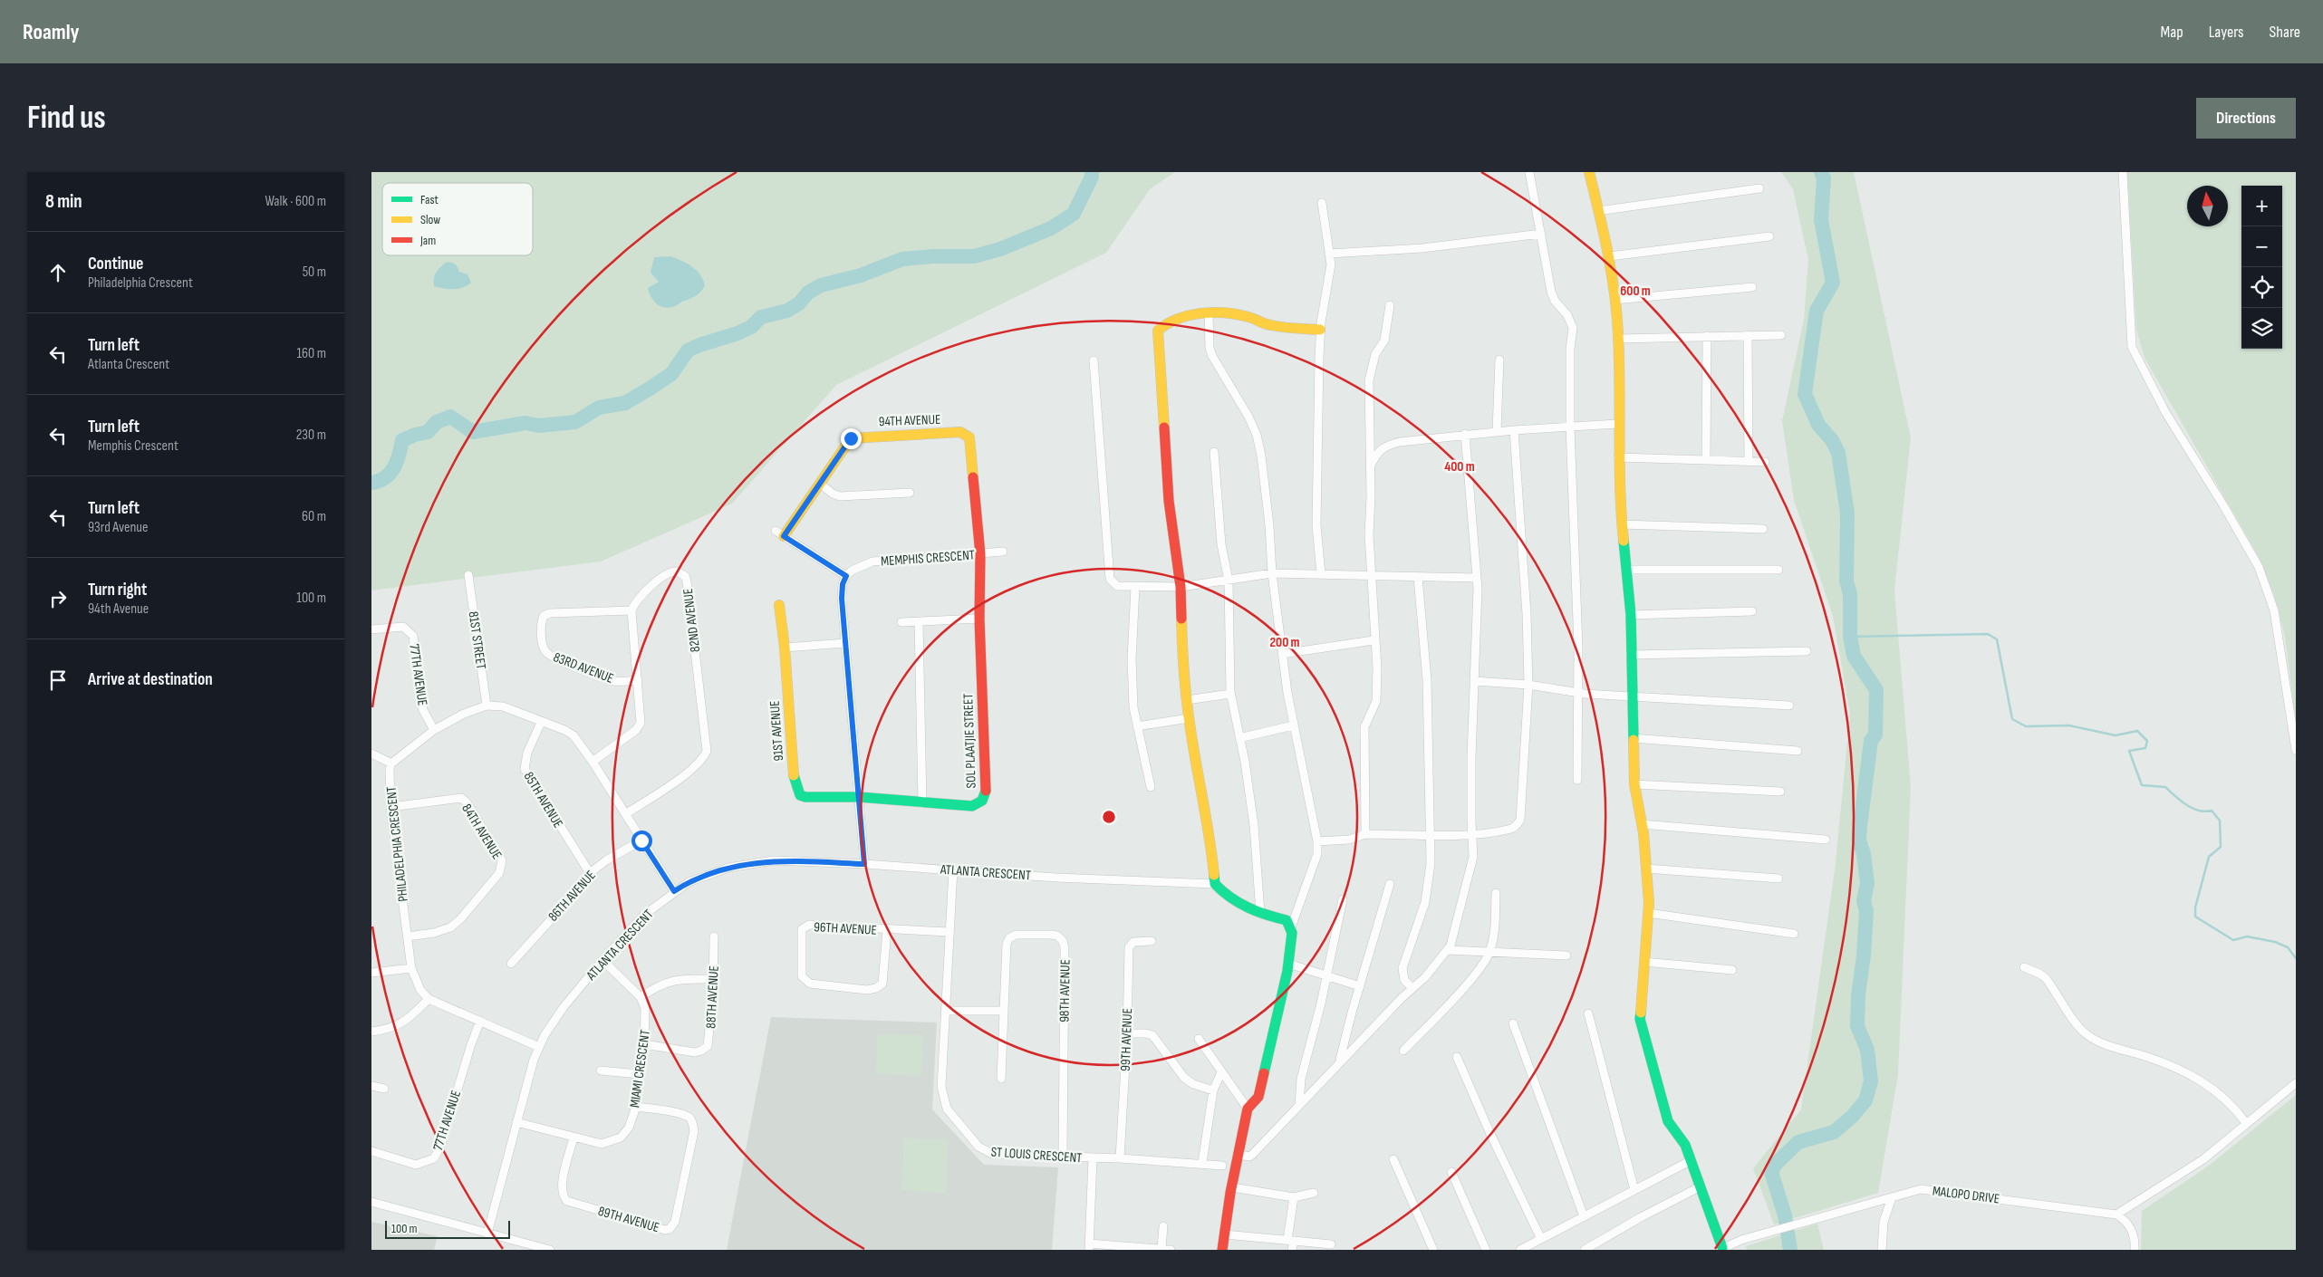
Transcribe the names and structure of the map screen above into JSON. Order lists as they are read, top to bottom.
{
  "streets": {
    "street": [
      "94TH AVENUE",
      "MEMPHIS CRESCENT",
      "82ND AVENUE",
      "81ST STREET",
      "83RD AVENUE",
      "77TH AVENUE",
      "91ST AVENUE",
      "SOL PLAATJIE STREET",
      "85TH AVENUE",
      "84TH AVENUE",
      "PHILADELPHIA CRESCENT",
      "ATLANTA CRESCENT",
      "86TH AVENUE",
      "96TH AVENUE",
      "98TH AVENUE",
      "88TH AVENUE",
      "99TH AVENUE",
      "MIAMI CRESCENT",
      "ST LOUIS CRESCENT",
      "MALOPO DRIVE",
      "89TH AVENUE"
    ]
  },
  "crossings": [
    ["94TH AVENUE", "MEMPHIS CRESCENT"],
    ["94TH AVENUE", "SOL PLAATJIE STREET"],
    ["MEMPHIS CRESCENT", "SOL PLAATJIE STREET"],
    ["82ND AVENUE", "83RD AVENUE"],
    ["91ST AVENUE", "SOL PLAATJIE STREET"],
    ["85TH AVENUE", "86TH AVENUE"],
    ["84TH AVENUE", "PHILADELPHIA CRESCENT"],
    ["ATLANTA CRESCENT", "MIAMI CRESCENT"],
    ["ATLANTA CRESCENT", "ST LOUIS CRESCENT"],
    ["96TH AVENUE", "ST LOUIS CRESCENT"],
    ["98TH AVENUE", "ST LOUIS CRESCENT"],
    ["88TH AVENUE", "MIAMI CRESCENT"],
    ["99TH AVENUE", "ST LOUIS CRESCENT"],
    ["MIAMI CRESCENT", "89TH AVENUE"]
  ],
  "legend": ["Fast", "Slow", "Jam"],
  "scale_bar": "100 m",
  "north": "top",
  "page": {
    "header": "Roamly",
    "nav": ["Map", "Layers", "Share"],
    "buttons": "Directions",
    "title": "Find us",
    "heading": ["8 min", "Walk · 600 m"],
    "map_buttons": ["+", "−"],
    "list": [
      ["Continue", "Philadelphia Crescent", "50 m"],
      ["Turn left", "Atlanta Crescent", "160 m"],
      ["Turn left", "Memphis Crescent", "230 m"],
      ["Turn left", "93rd Avenue", "60 m"],
      ["Turn right", "94th Avenue", "100 m"],
      "Arrive at destination"
    ],
    "scale": "100 m"
  },
  "rings": ["600 m", "400 m", "200 m"]
}
